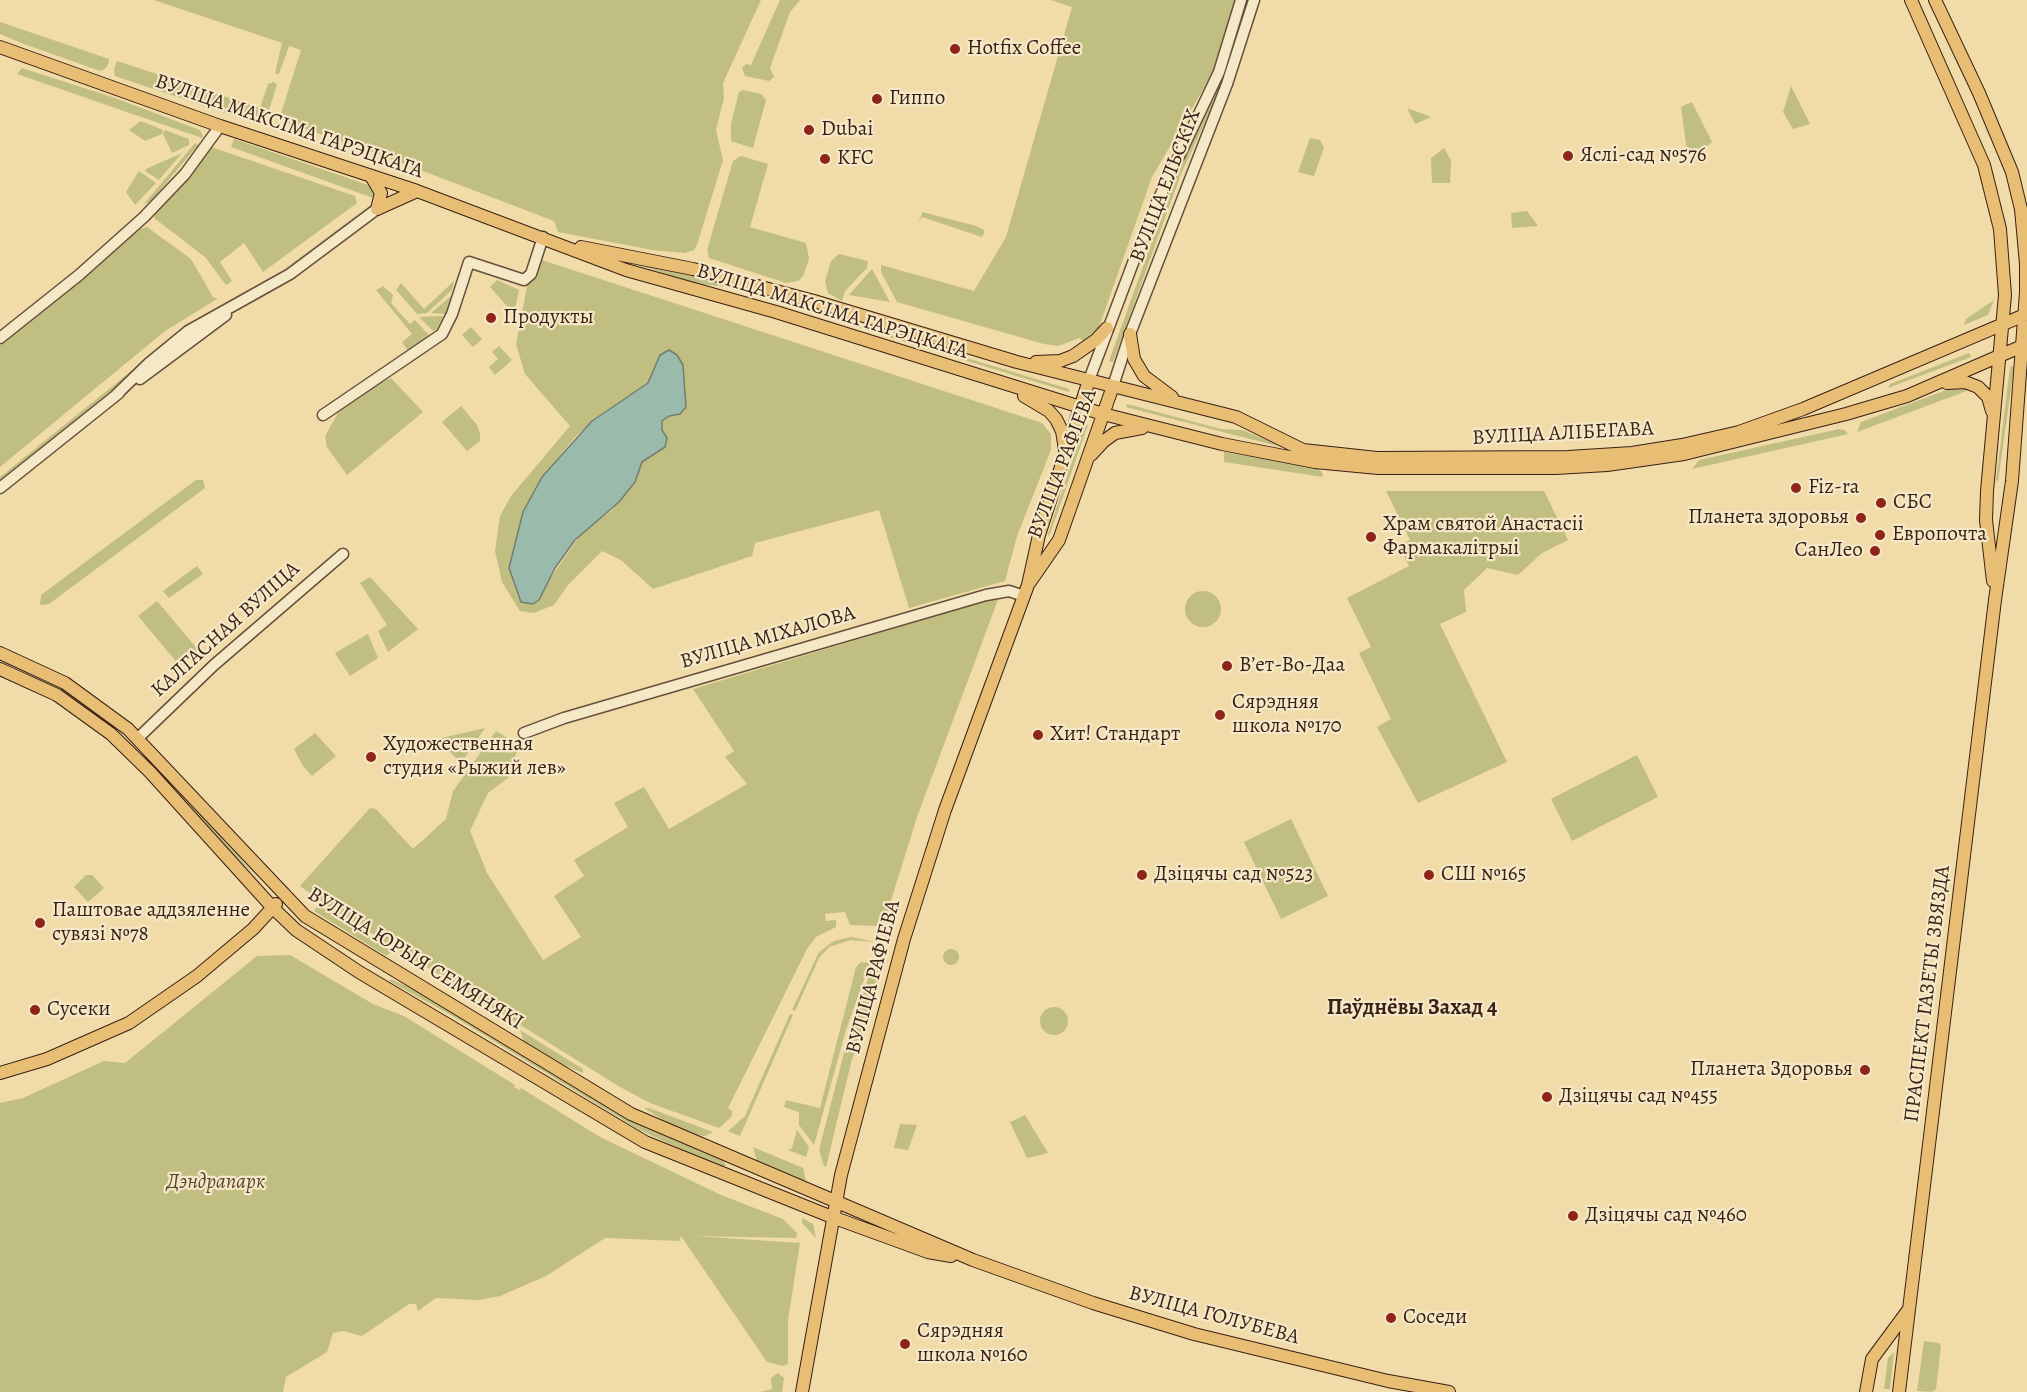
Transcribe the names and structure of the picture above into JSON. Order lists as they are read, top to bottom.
{
  "streets": {
    "main road": [
      "ВУЛІЦА МАКСІМА ГАРЭЦКАГА",
      "ВУЛІЦА АЛІБЕГАВА",
      "ВУЛІЦА РАФІЕВА",
      "ВУЛІЦА ЮРЫЯ СЕМЯНЯКІ",
      "ПРАСПЕКТ ГАЗЕТЫ ЗВЯЗДА",
      "ВУЛІЦА ГОЛУБЕВА"
    ],
    "street": ["ВУЛІЦА ЕЛЬСКІХ", "КАЛГАСНАЯ ВУЛІЦА", "ВУЛІЦА МІХАЛОВА"]
  },
  "crossings": [
    ["ВУЛІЦА МАКСІМА ГАРЭЦКАГА", "ВУЛІЦА ЕЛЬСКІХ"],
    ["ВУЛІЦА МАКСІМА ГАРЭЦКАГА", "ВУЛІЦА АЛІБЕГАВА"],
    ["ВУЛІЦА МАКСІМА ГАРЭЦКАГА", "ВУЛІЦА РАФІЕВА"],
    ["ВУЛІЦА ЕЛЬСКІХ", "ВУЛІЦА АЛІБЕГАВА"],
    ["ВУЛІЦА ЕЛЬСКІХ", "ВУЛІЦА РАФІЕВА"],
    ["ВУЛІЦА АЛІБЕГАВА", "ВУЛІЦА РАФІЕВА"],
    ["ВУЛІЦА АЛІБЕГАВА", "ПРАСПЕКТ ГАЗЕТЫ ЗВЯЗДА"],
    ["ВУЛІЦА РАФІЕВА", "ВУЛІЦА МІХАЛОВА"],
    ["ВУЛІЦА РАФІЕВА", "ВУЛІЦА ЮРЫЯ СЕМЯНЯКІ"],
    ["ВУЛІЦА РАФІЕВА", "ВУЛІЦА ГОЛУБЕВА"],
    ["КАЛГАСНАЯ ВУЛІЦА", "ВУЛІЦА ЮРЫЯ СЕМЯНЯКІ"],
    ["ВУЛІЦА ЮРЫЯ СЕМЯНЯКІ", "ВУЛІЦА ГОЛУБЕВА"]
  ],
  "districts": ["Паўднёвы Захад 4"],
  "parks": ["Дэндрапарк"],
  "places": [
    "Hotfix Coffee",
    "Гиппо",
    "Dubai",
    "Яслі-сад №576",
    "KFC",
    "Продукты",
    "Fiz-ra",
    "СБС",
    "Планета здоровья",
    "Европочта",
    "Храм святой Анастасіі Фармакалітрыі",
    "СанЛео",
    "Вʼет-Во-Даа",
    "Сярэдняя школа №170",
    "Хит! Стандарт",
    "Художественная студия «Рыжий лев»",
    "Дзіцячы сад №523",
    "СШ №165",
    "Паштовае аддзяленне сувязі №78",
    "Сусеки",
    "Планета Здоровья",
    "Дзіцячы сад №455",
    "Дзіцячы сад №460",
    "Соседи",
    "Сярэдняя школа №160"
  ]
}
